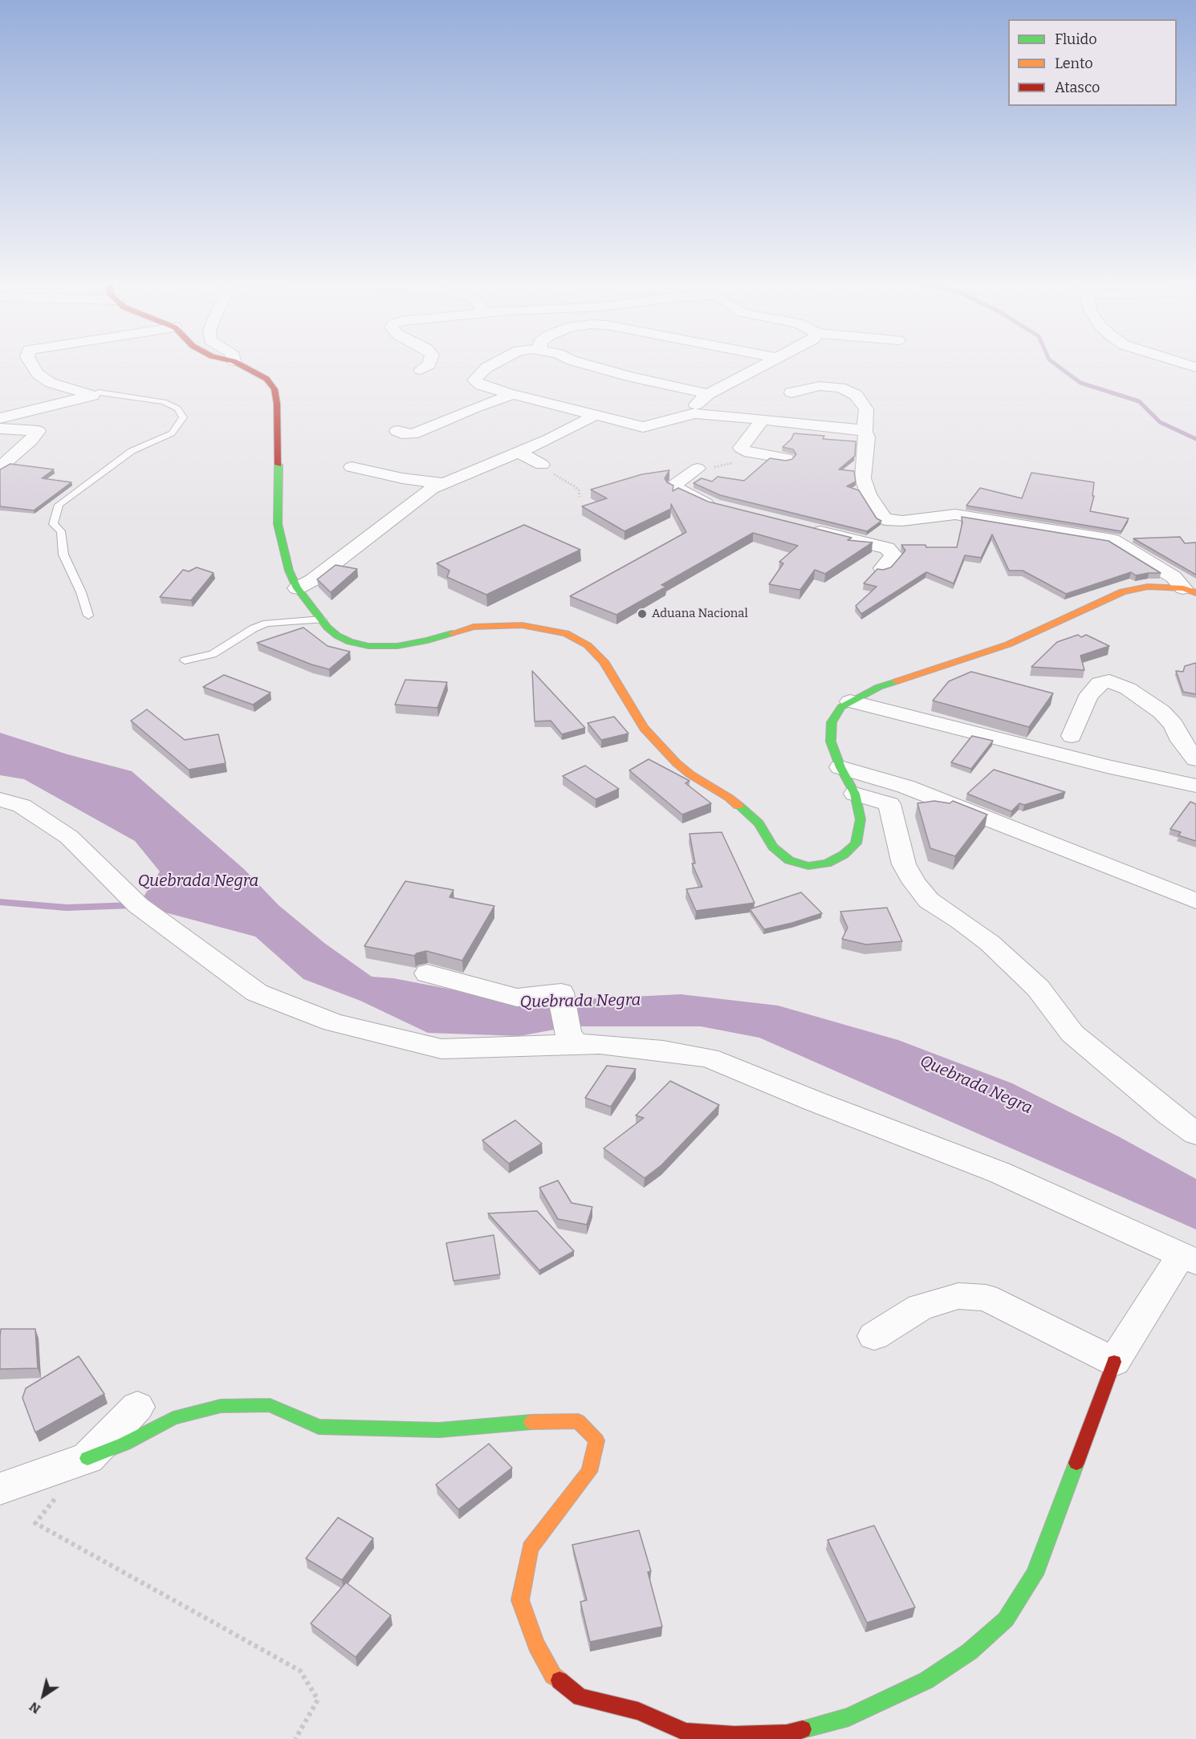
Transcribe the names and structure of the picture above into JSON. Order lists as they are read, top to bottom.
{
  "water": ["Quebrada Negra"],
  "places": ["Aduana Nacional"],
  "legend": ["Fluido", "Lento", "Atasco"],
  "north": "bottom left"
}
